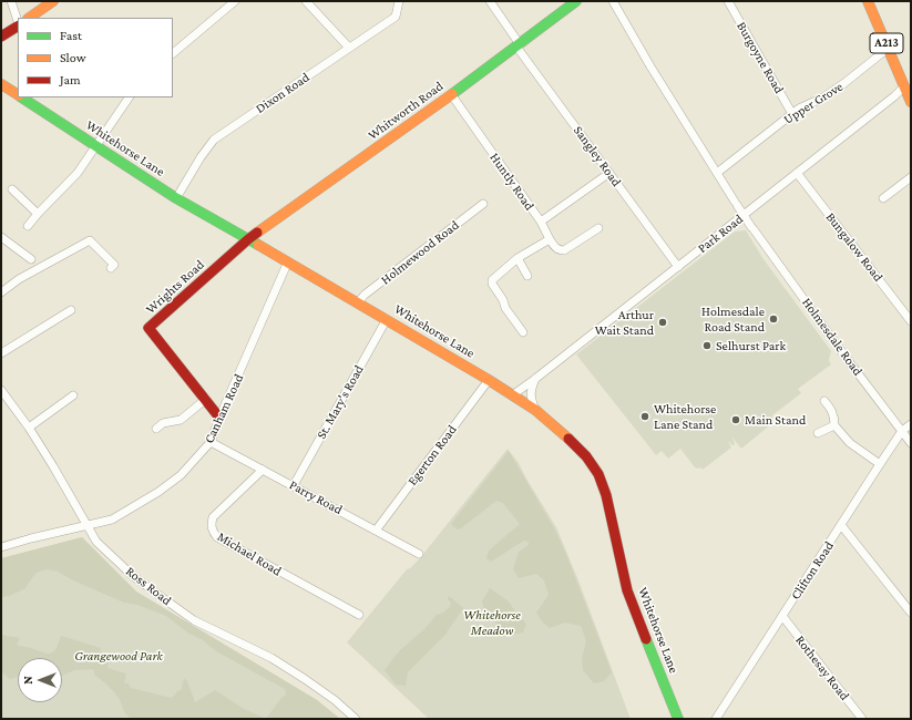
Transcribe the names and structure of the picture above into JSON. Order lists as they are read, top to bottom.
{
  "streets": {
    "main road": [
      "A213",
      "Whitworth Road",
      "Whitehorse Lane",
      "Wrights Road"
    ],
    "street": [
      "Burgoyne Road",
      "Dixon Road",
      "Upper Grove",
      "Sangley Road",
      "Huntly Road",
      "Park Road",
      "Bungalow Road",
      "Holmewood Road",
      "Holmesdale Road",
      "St. Mary's Road",
      "Canham Road",
      "Egerton Road",
      "Parry Road",
      "Michael Road",
      "Clifton Road",
      "Ross Road",
      "Rothesay Road"
    ]
  },
  "crossings": [
    ["A213", "Upper Grove"],
    ["A213", "Park Road"],
    ["Burgoyne Road", "Upper Grove"],
    ["Dixon Road", "Whitehorse Lane"],
    ["Upper Grove", "Holmesdale Road"],
    ["Whitworth Road", "Whitehorse Lane"],
    ["Whitworth Road", "Sangley Road"],
    ["Whitworth Road", "Huntly Road"],
    ["Whitworth Road", "Wrights Road"],
    ["Whitehorse Lane", "Park Road"],
    ["Whitehorse Lane", "Holmewood Road"],
    ["Whitehorse Lane", "Wrights Road"],
    ["Whitehorse Lane", "St. Mary's Road"],
    ["Whitehorse Lane", "Canham Road"],
    ["Whitehorse Lane", "Egerton Road"],
    ["Sangley Road", "Huntly Road"],
    ["Sangley Road", "Park Road"],
    ["Park Road", "Bungalow Road"],
    ["Park Road", "Holmesdale Road"],
    ["Wrights Road", "Canham Road"],
    ["Holmesdale Road", "Clifton Road"],
    ["St. Mary's Road", "Parry Road"],
    ["Canham Road", "Parry Road"],
    ["Canham Road", "Ross Road"],
    ["Egerton Road", "Parry Road"],
    ["Parry Road", "Michael Road"],
    ["Clifton Road", "Rothesay Road"]
  ],
  "parks": ["Whitehorse Meadow", "Grangewood Park"],
  "places": [
    "Holmesdale Road Stand",
    "Arthur Wait Stand",
    "Selhurst Park",
    "Whitehorse Lane Stand",
    "Main Stand"
  ],
  "legend": ["Fast", "Slow", "Jam"],
  "north": "left"
}
